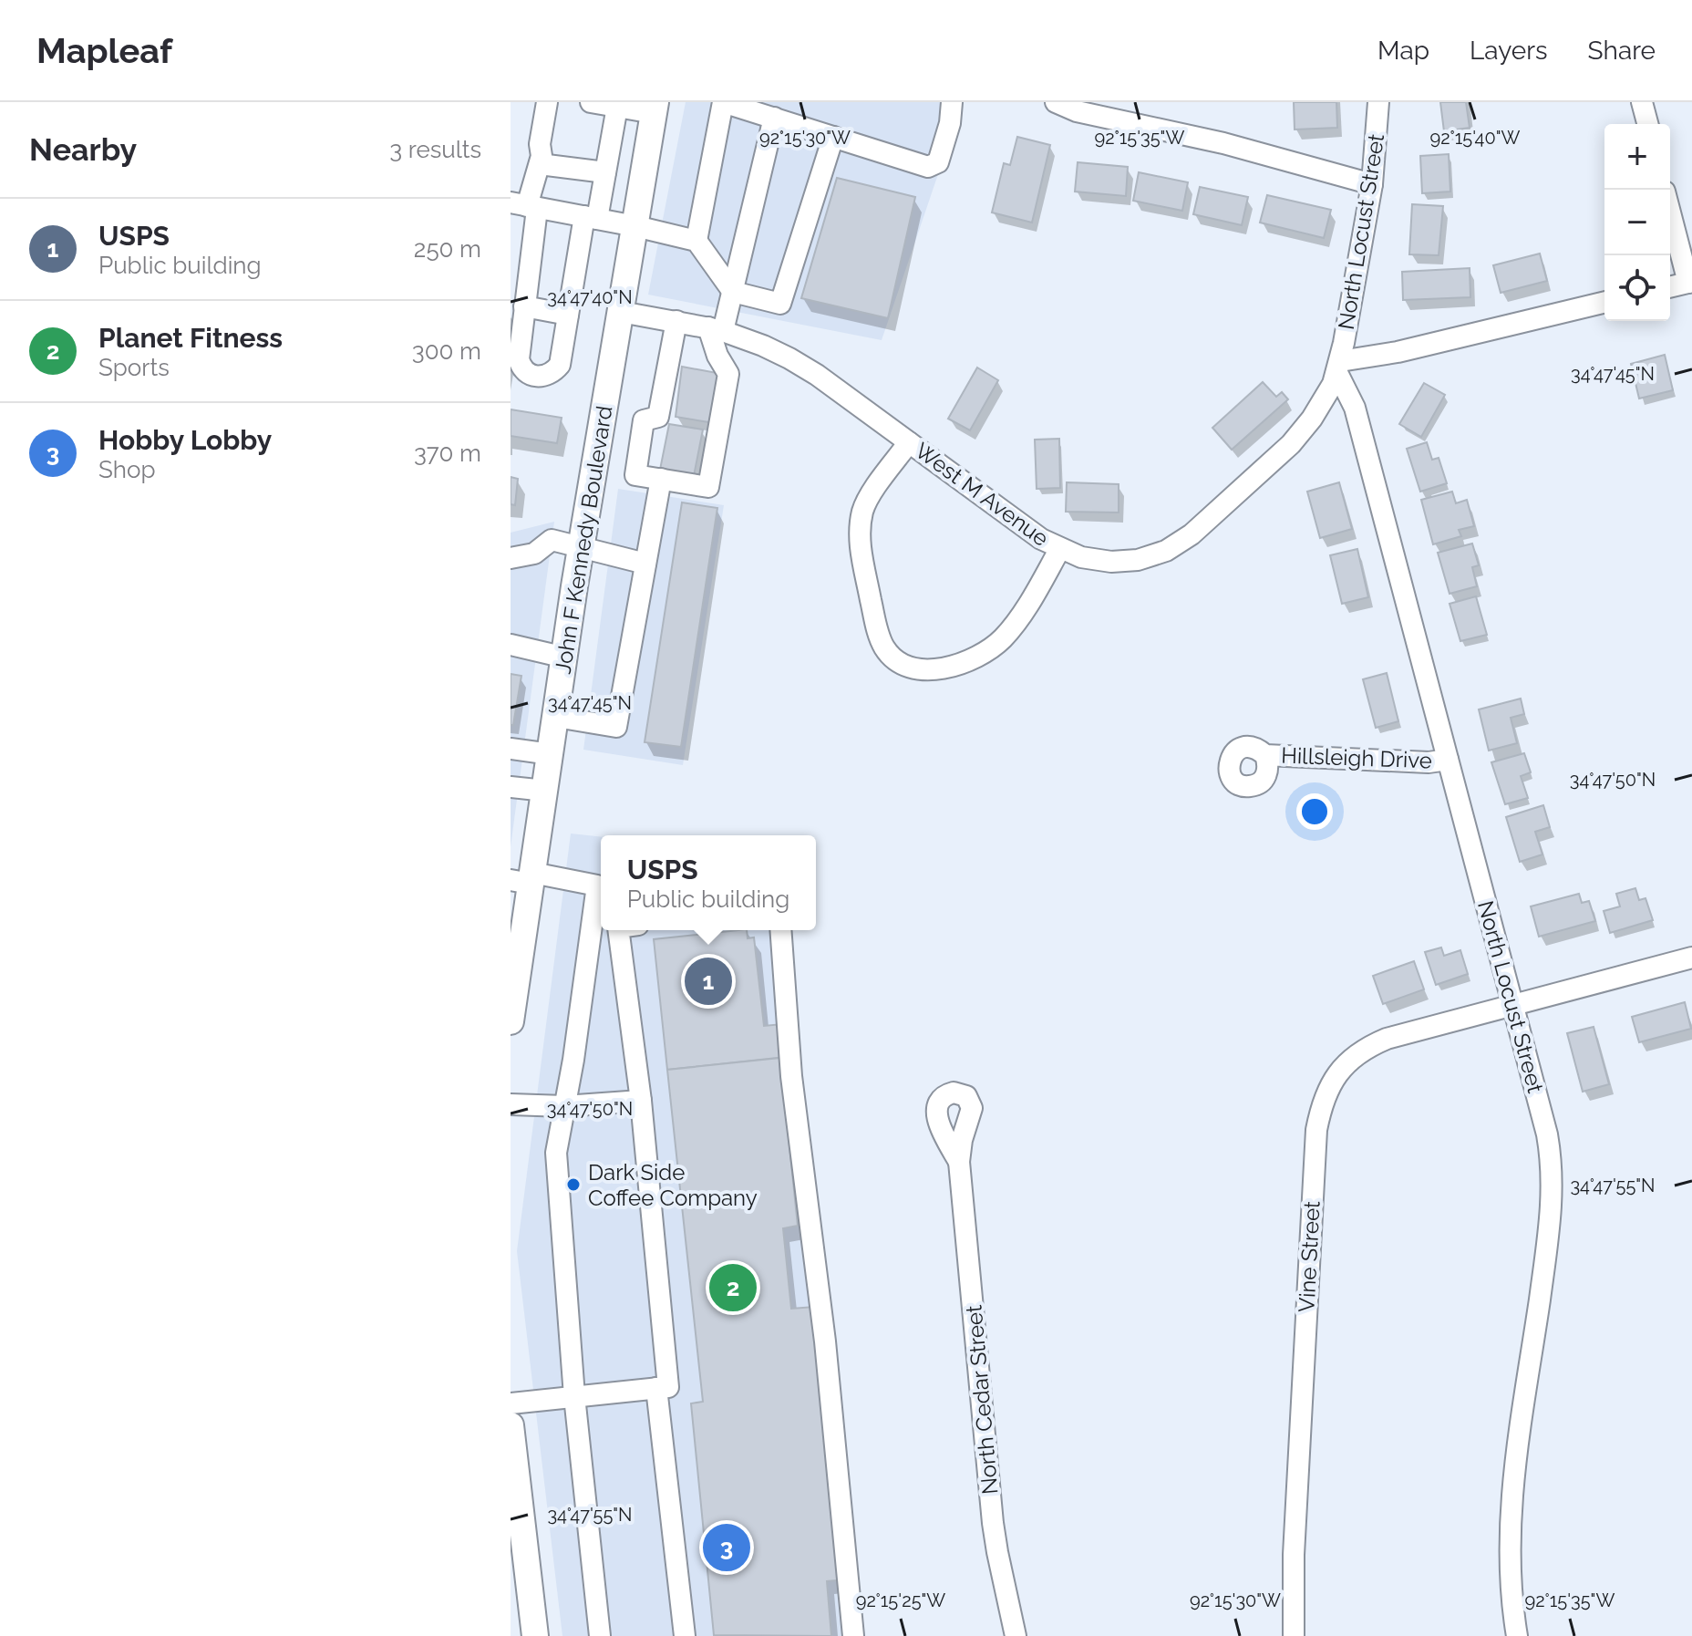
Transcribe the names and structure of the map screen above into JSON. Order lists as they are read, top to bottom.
{
  "streets": {
    "main road": ["John F Kennedy Boulevard"],
    "street": [
      "North Locust Street",
      "West M Avenue",
      "Hillsleigh Drive",
      "Vine Street",
      "North Cedar Street"
    ]
  },
  "crossings": [
    ["North Locust Street", "West M Avenue"],
    ["North Locust Street", "Hillsleigh Drive"],
    ["North Locust Street", "Vine Street"],
    ["West M Avenue", "John F Kennedy Boulevard"]
  ],
  "places": ["Dark Side Coffee Company"],
  "page": {
    "header": "Mapleaf",
    "nav": ["Map", "Layers", "Share"],
    "heading": ["Nearby", "3 results"],
    "map_buttons": ["+", "−"],
    "list": [
      {
        "mark": "1",
        "name": "USPS",
        "note": "Public building",
        "value": "250 m"
      },
      {
        "mark": "2",
        "name": "Planet Fitness",
        "note": "Sports",
        "value": "300 m"
      },
      {
        "mark": "3",
        "name": "Hobby Lobby",
        "note": "Shop",
        "value": "370 m"
      }
    ],
    "popup": ["USPS", "Public building"],
    "pins": ["1", "2", "3"]
  },
  "coordinates": [
    "92°15'30\"W",
    "92°15'35\"W",
    "92°15'40\"W",
    "34°47'40\"N",
    "34°47'45\"N",
    "34°47'50\"N",
    "34°47'55\"N",
    "92°15'25\"W"
  ]
}
